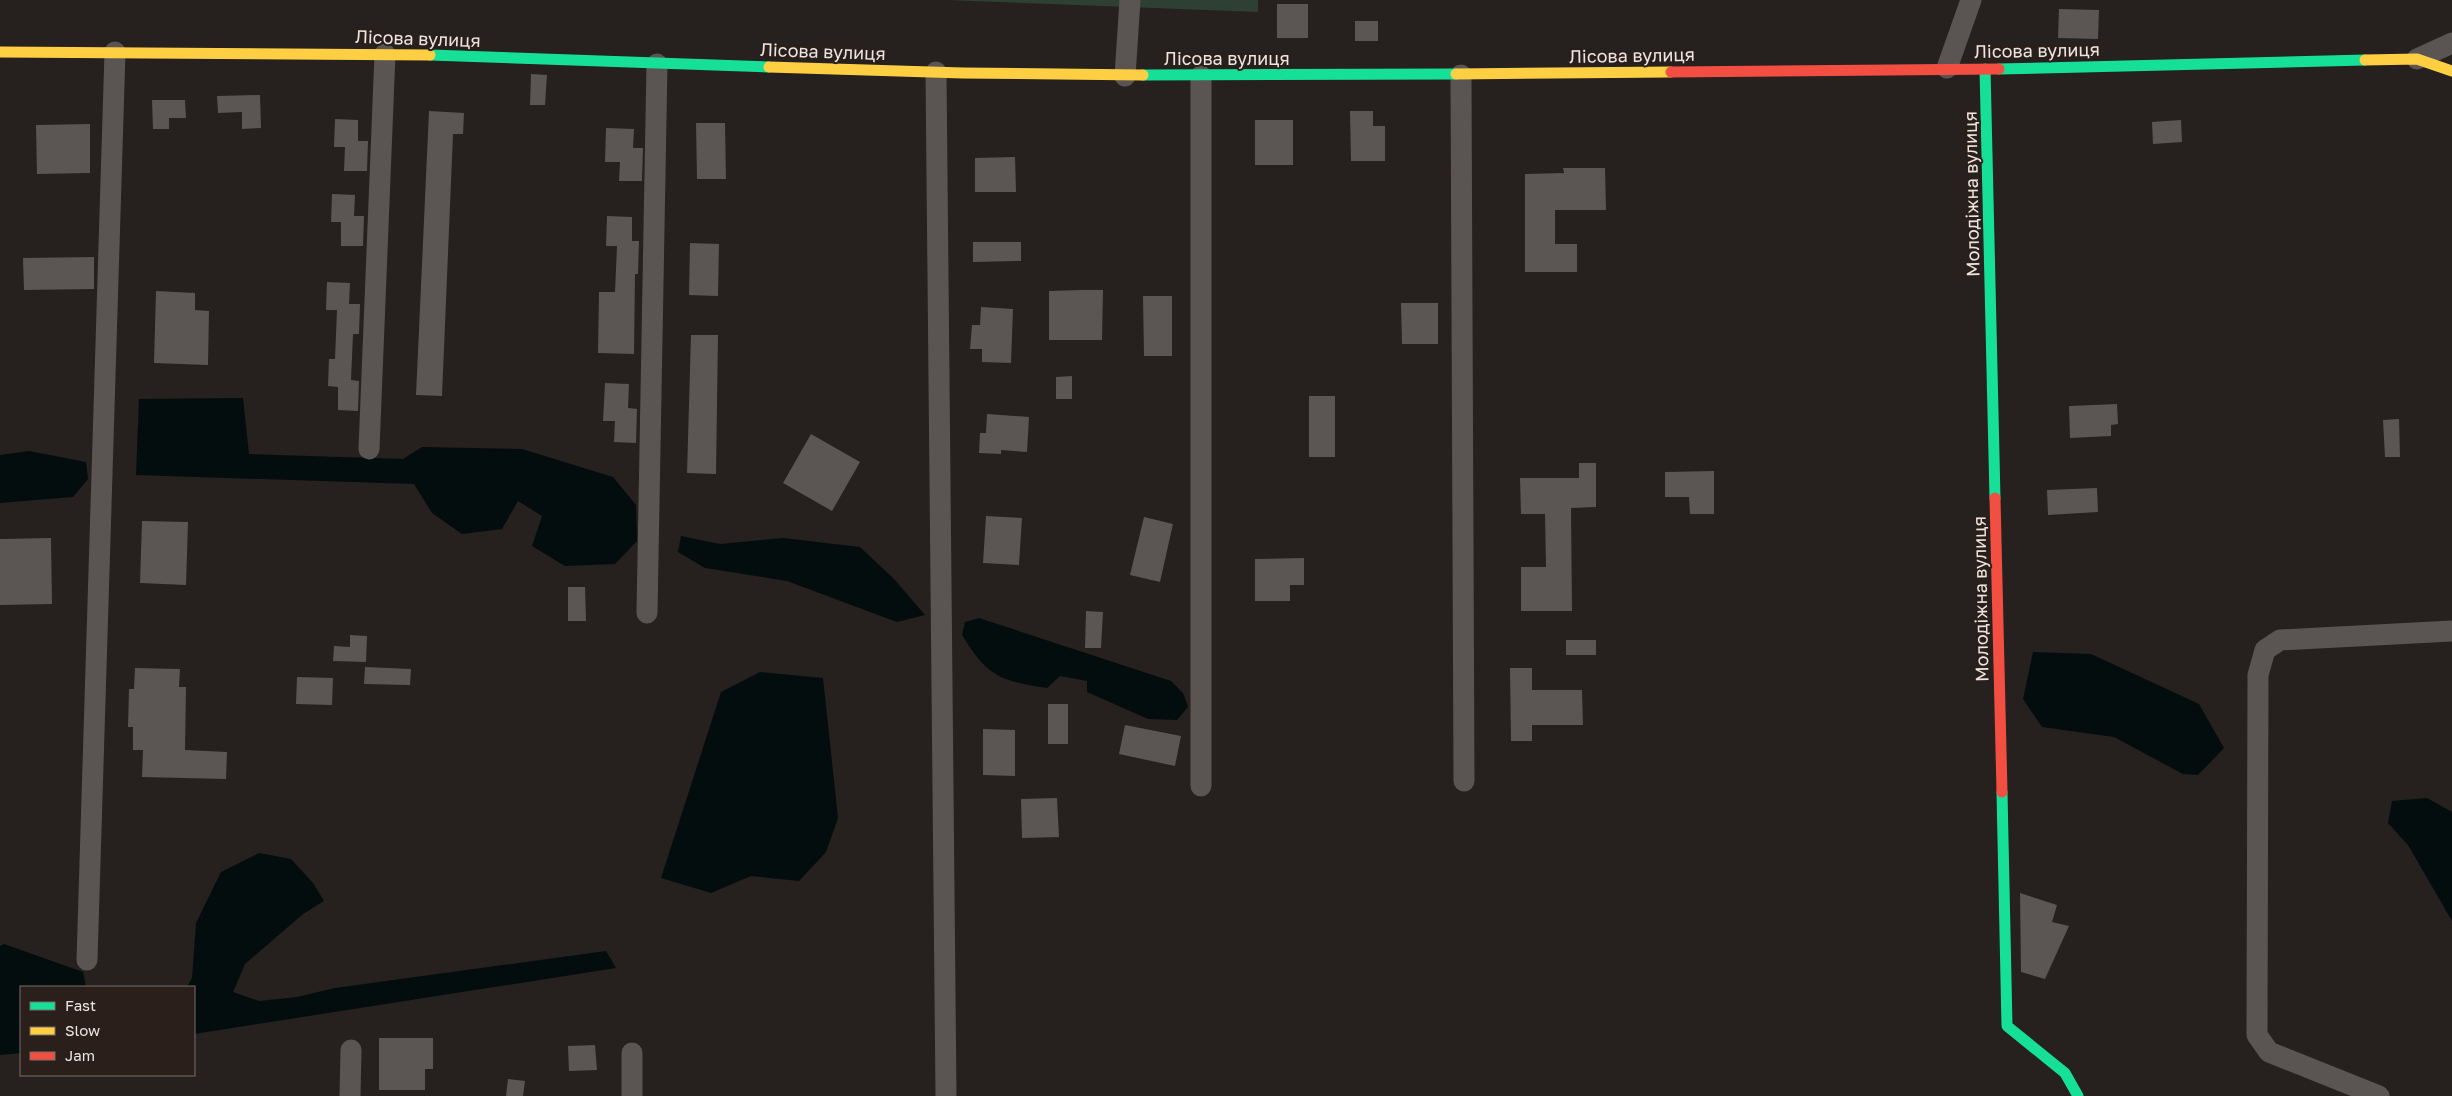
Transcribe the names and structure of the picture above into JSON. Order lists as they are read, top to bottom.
{
  "streets": {
    "street": ["Лісова вулиця", "Молодіжна вулиця"]
  },
  "crossings": [
    ["Лісова вулиця", "Молодіжна вулиця"]
  ],
  "legend": ["Fast", "Slow", "Jam"]
}
